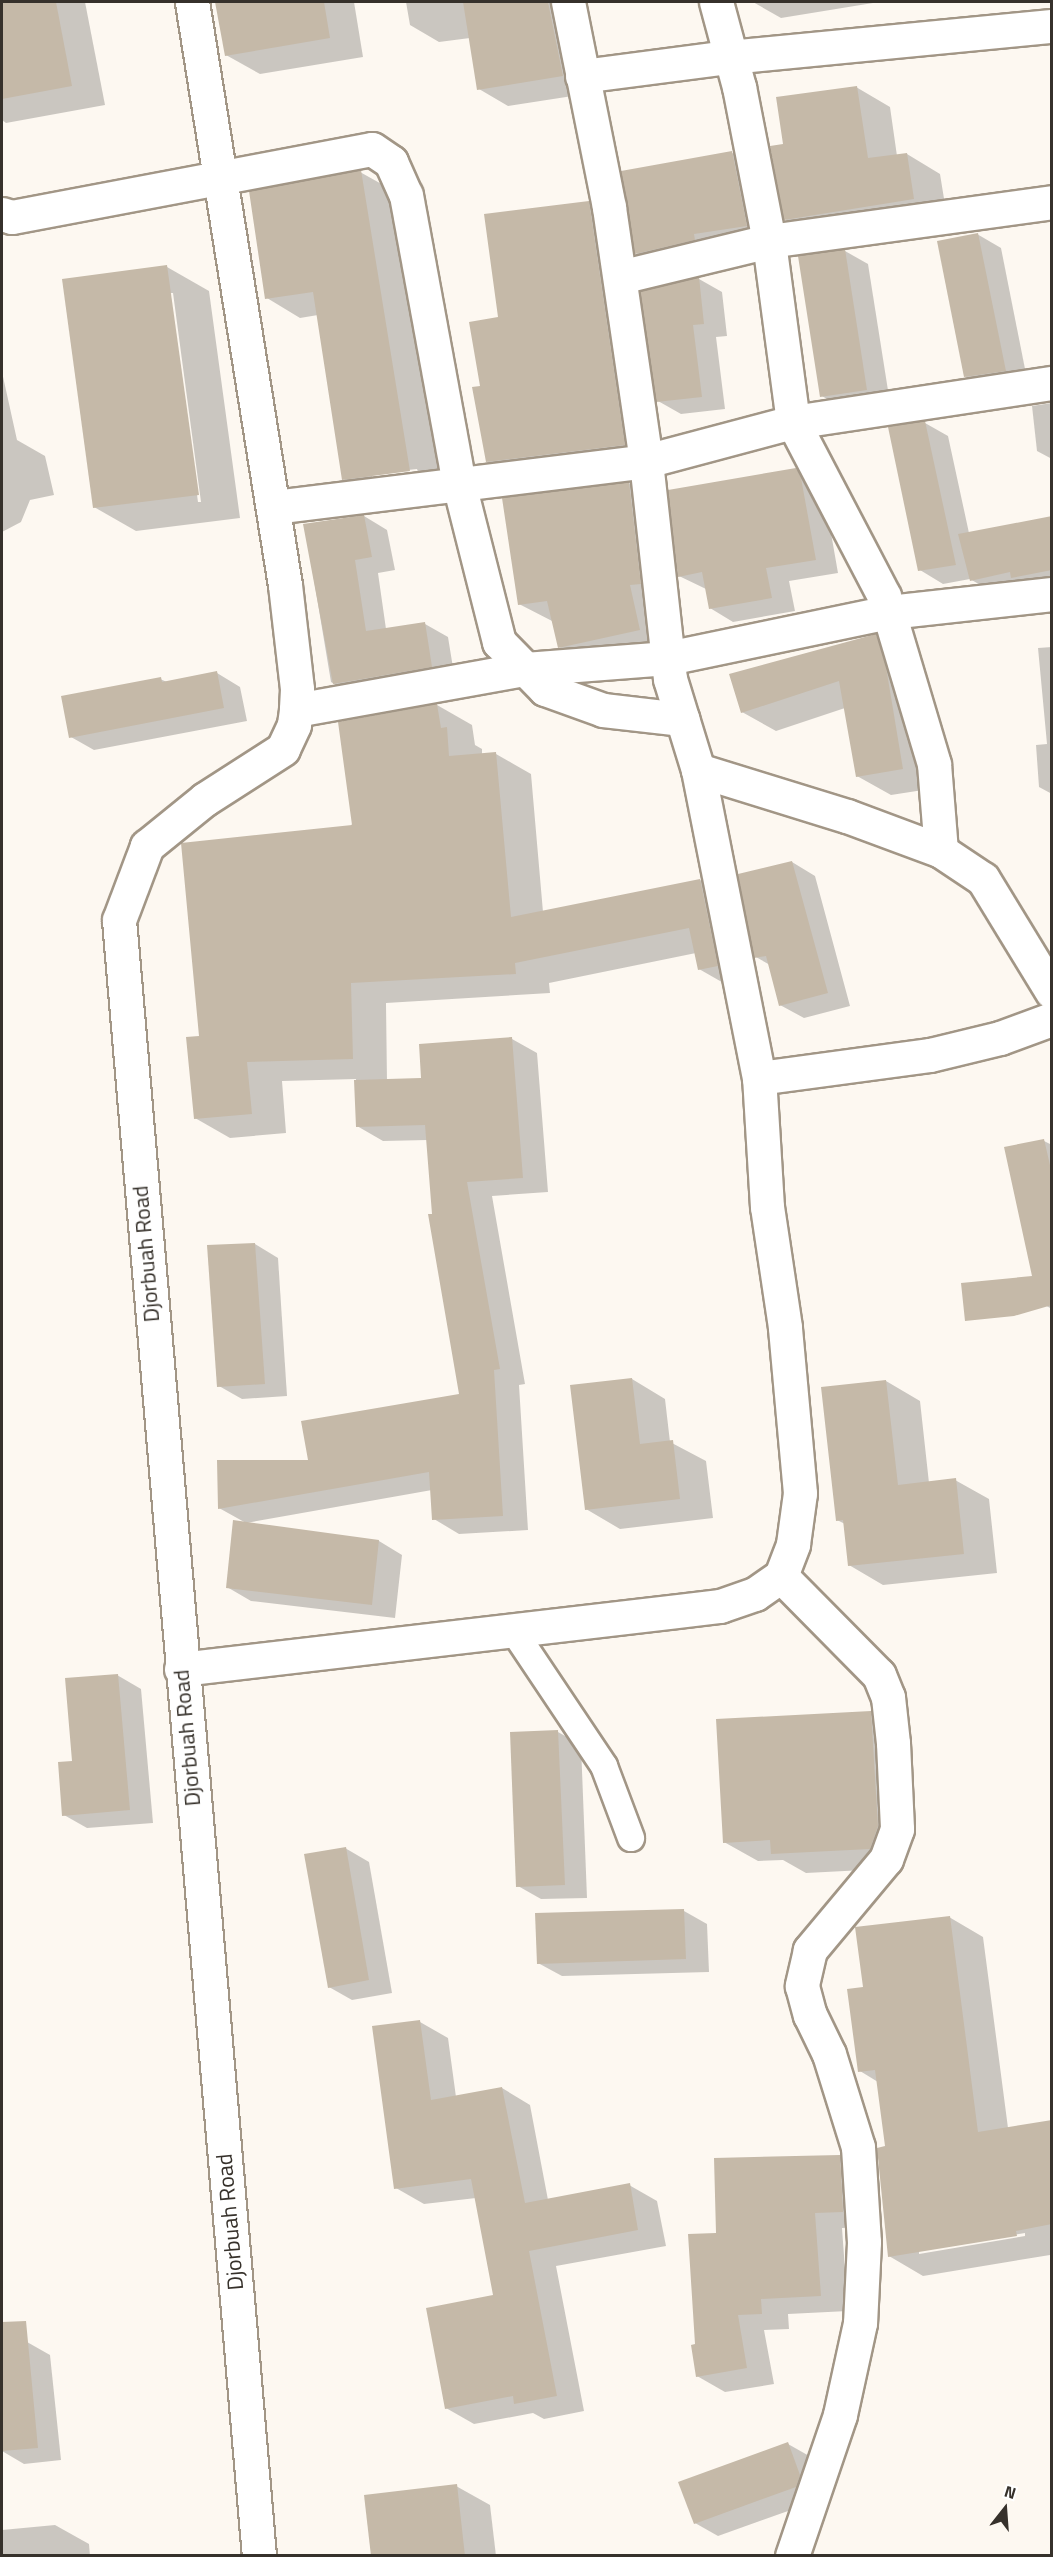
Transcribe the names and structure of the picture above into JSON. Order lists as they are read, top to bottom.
{
  "streets": {
    "street": ["Djorbuah Road"]
  },
  "north": "top"
}
